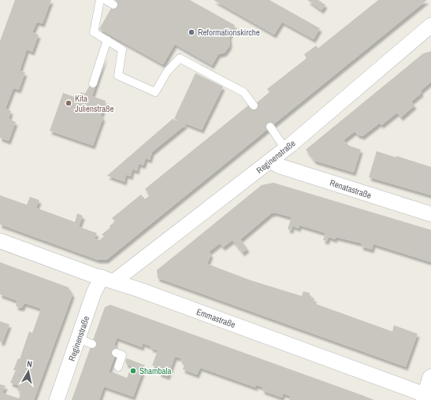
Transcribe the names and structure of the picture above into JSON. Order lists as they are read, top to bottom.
{
  "streets": {
    "street": ["Reginenstraße", "Renatastraße", "Emmastraße"]
  },
  "crossings": [
    ["Reginenstraße", "Renatastraße"],
    ["Reginenstraße", "Emmastraße"]
  ],
  "places": ["Reformationskirche", "Kita Julienstraße", "Shambala"],
  "north": "top"
}
